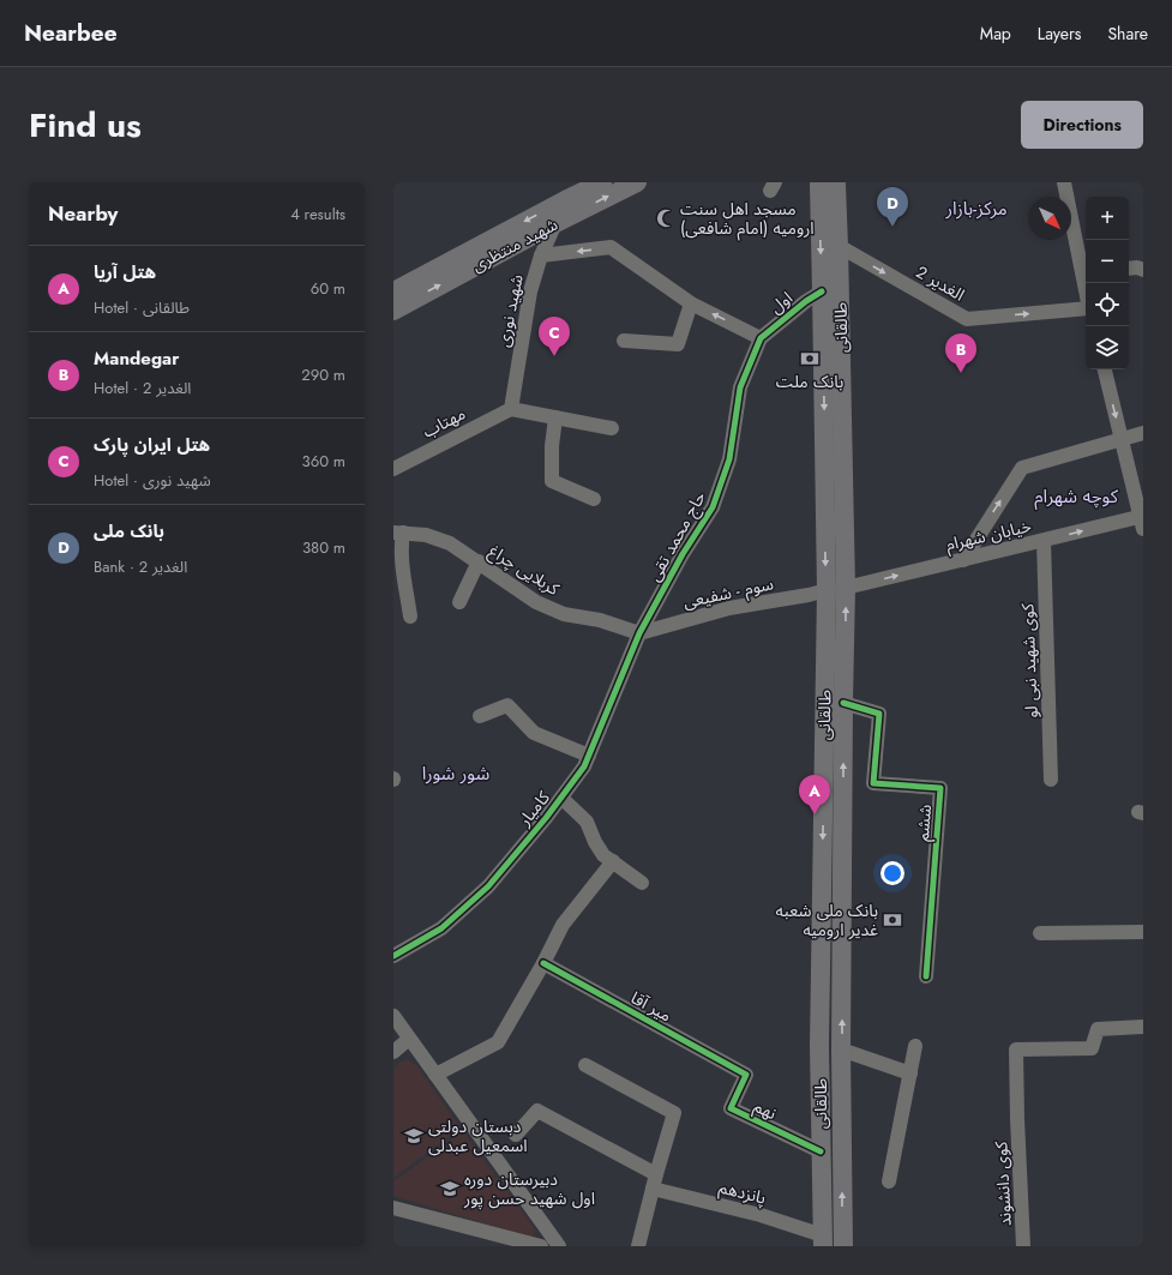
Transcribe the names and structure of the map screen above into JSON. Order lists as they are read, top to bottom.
{
  "streets": {
    "main road": ["شهید منتظری", "طالقانی"],
    "street": [
      "2 الغدیر",
      "اول",
      "شهید نوری",
      "مهتاب",
      "خیابان شهرام",
      "حاج محمد تقی",
      "کربلایی چراغ",
      "سوم - شفیعی",
      "کوی شهید نبی لو",
      "کامیار",
      "ششم",
      "میر آقا",
      "نهم",
      "کوی دانشوند",
      "پانزدهم"
    ]
  },
  "crossings": [
    ["شهید منتظری", "شهید نوری"],
    ["2 الغدیر", "طالقانی"],
    ["اول", "طالقانی"],
    ["اول", "حاج محمد تقی"],
    ["شهید نوری", "مهتاب"],
    ["طالقانی", "خیابان شهرام"],
    ["طالقانی", "سوم - شفیعی"],
    ["طالقانی", "ششم"],
    ["طالقانی", "نهم"],
    ["طالقانی", "پانزدهم"],
    ["خیابان شهرام", "کوی شهید نبی لو"],
    ["حاج محمد تقی", "کربلایی چراغ"],
    ["حاج محمد تقی", "سوم - شفیعی"],
    ["حاج محمد تقی", "کامیار"],
    ["کربلایی چراغ", "سوم - شفیعی"],
    ["کربلایی چراغ", "کامیار"],
    ["سوم - شفیعی", "کامیار"],
    ["میر آقا", "نهم"]
  ],
  "one_way": ["2 الغدیر", "خیابان شهرام"],
  "districts": ["مرکز-بازار", "کوچه شهرام", "شور شورا"],
  "places": {
    "mosque": ["مسجد اهل سنت ارومیه (امام شافعی)"],
    "bank": ["بانک ملت", "بانک ملی شعبه غدیر ارومیه"],
    "school or university": ["دبستان دولتی اسمعیل عبدلی", "دبیرستان دوره اول شهید حسن پور"]
  },
  "north": "bottom right",
  "page": {
    "header": "Nearbee",
    "nav": ["Map", "Layers", "Share"],
    "title": "Find us",
    "buttons": "Directions",
    "heading": ["Nearby", "4 results"],
    "pins": [
      "D",
      "C",
      "B",
      "A"
    ],
    "map_buttons": ["+", "−"],
    "list": [
      {
        "mark": "A",
        "name": "هتل آریا",
        "note": "Hotel · طالقانی",
        "value": "60 m"
      },
      {
        "mark": "B",
        "name": "Mandegar",
        "note": "Hotel · 2 الغدیر",
        "value": "290 m"
      },
      {
        "mark": "C",
        "name": "هتل ایران پارک",
        "note": "Hotel · شهید نوری",
        "value": "360 m"
      },
      {
        "mark": "D",
        "name": "بانک ملی",
        "note": "Bank · 2 الغدیر",
        "value": "380 m"
      }
    ]
  }
}
